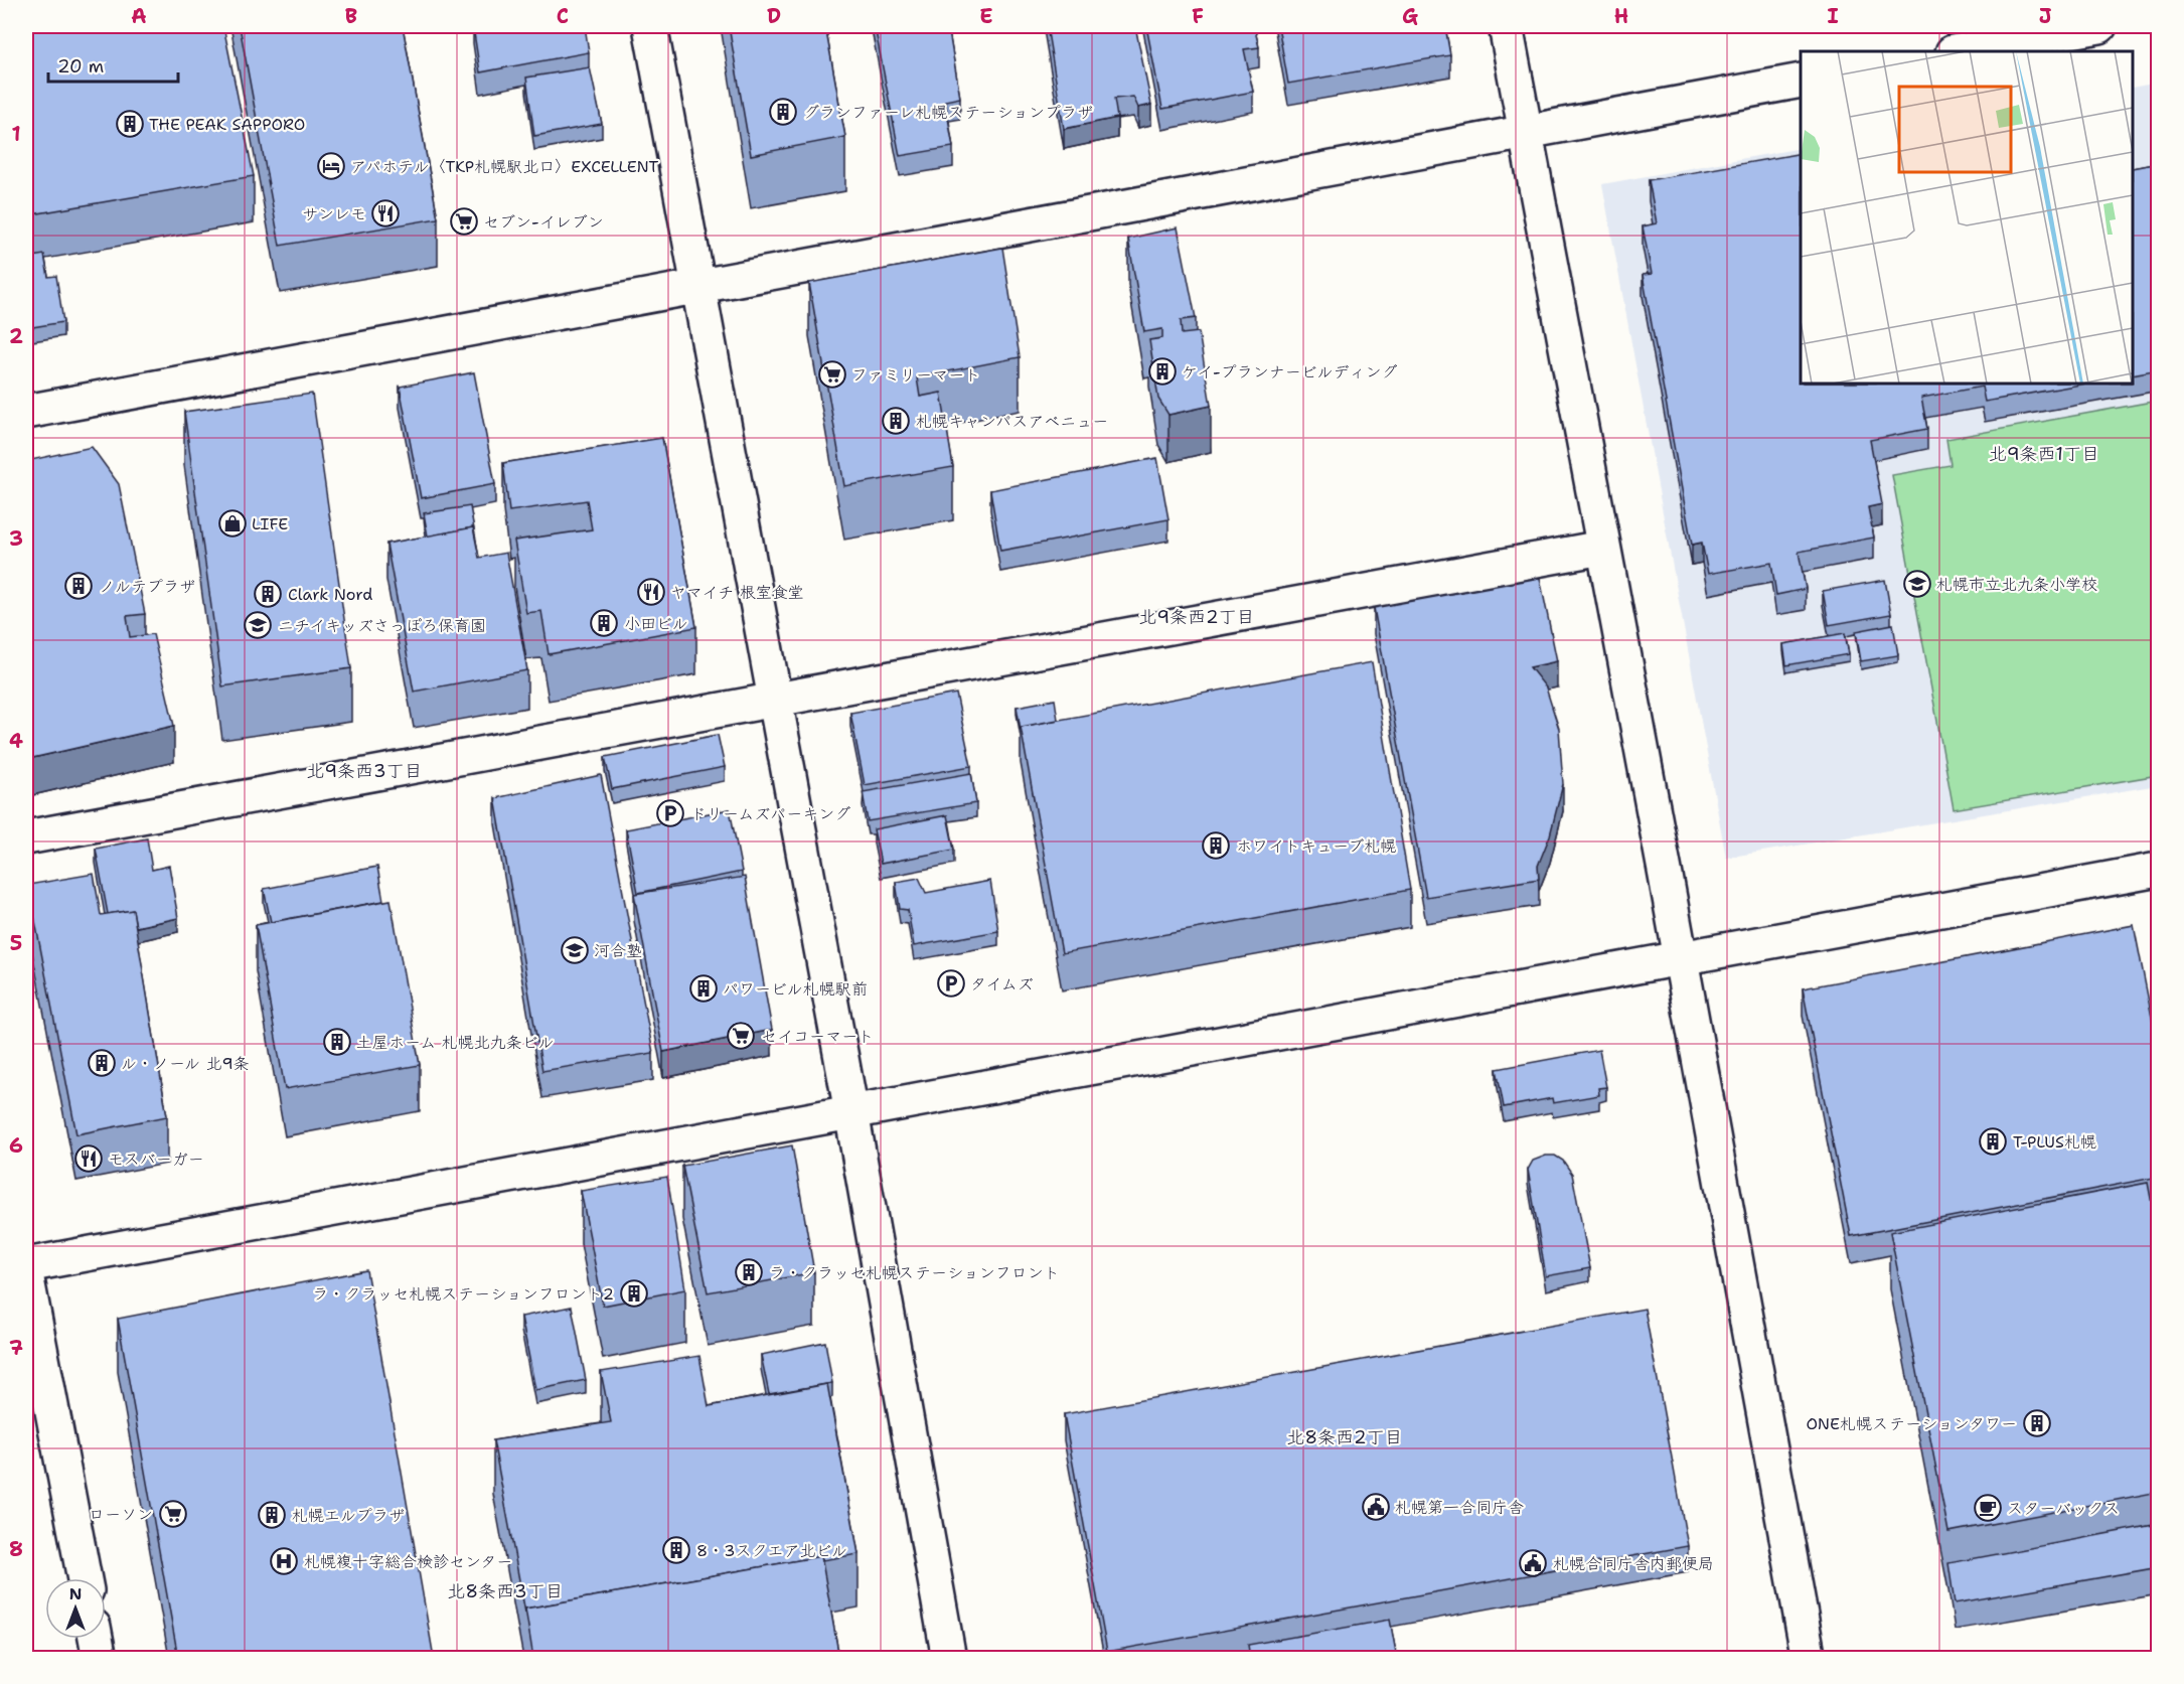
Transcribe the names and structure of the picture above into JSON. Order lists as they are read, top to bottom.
{
  "districts": [
    "北9条西1丁目",
    "北9条西2丁目",
    "北9条西3丁目",
    "北8条西2丁目",
    "北8条西3丁目"
  ],
  "places": {
    "building": [
      "グランファーレ札幌ステーションプラザ",
      "THE PEAK SAPPORO",
      "ケイ-プランナービルディング",
      "札幌キャンパスアベニュー",
      "ノルテプラザ",
      "Clark Nord",
      "小田ビル",
      "ホワイトキューブ札幌",
      "パワービル札幌駅前",
      "土屋ホーム 札幌北九条ビル",
      "ル・ノール 北9条",
      "T-PLUS札幌",
      "ラ・クラッセ札幌ステーションフロント",
      "ラ・クラッセ札幌ステーションフロント2",
      "ONE札幌ステーションタワー",
      "札幌エルプラザ",
      "8・3スクエア北ビル"
    ],
    "hotel": ["アパホテル〈TKP札幌駅北口〉EXCELLENT"],
    "restaurant": ["サンレモ", "ヤマイチ 根室食堂", "モスバーガー"],
    "supermarket": [
      "セブン-イレブン",
      "ファミリーマート",
      "セイコーマート",
      "ローソン"
    ],
    "shop": ["LIFE"],
    "school or university": ["札幌市立北九条小学校", "ニチイキッズさっぽろ保育園", "河合塾"],
    "parking": ["ドリームズパーキング", "タイムズ"],
    "public building": ["札幌第一合同庁舎", "札幌合同庁舎内郵便局"],
    "cafe": ["スターバックス"],
    "hospital": ["札幌複十字総合検診センター"]
  },
  "scale_bar": "20 m",
  "north": "top",
  "grid": {
    "columns": [
      "A",
      "B",
      "C",
      "D",
      "E",
      "F",
      "G",
      "H",
      "I",
      "J"
    ],
    "rows": [
      "1",
      "2",
      "3",
      "4",
      "5",
      "6",
      "7",
      "8"
    ]
  }
}
